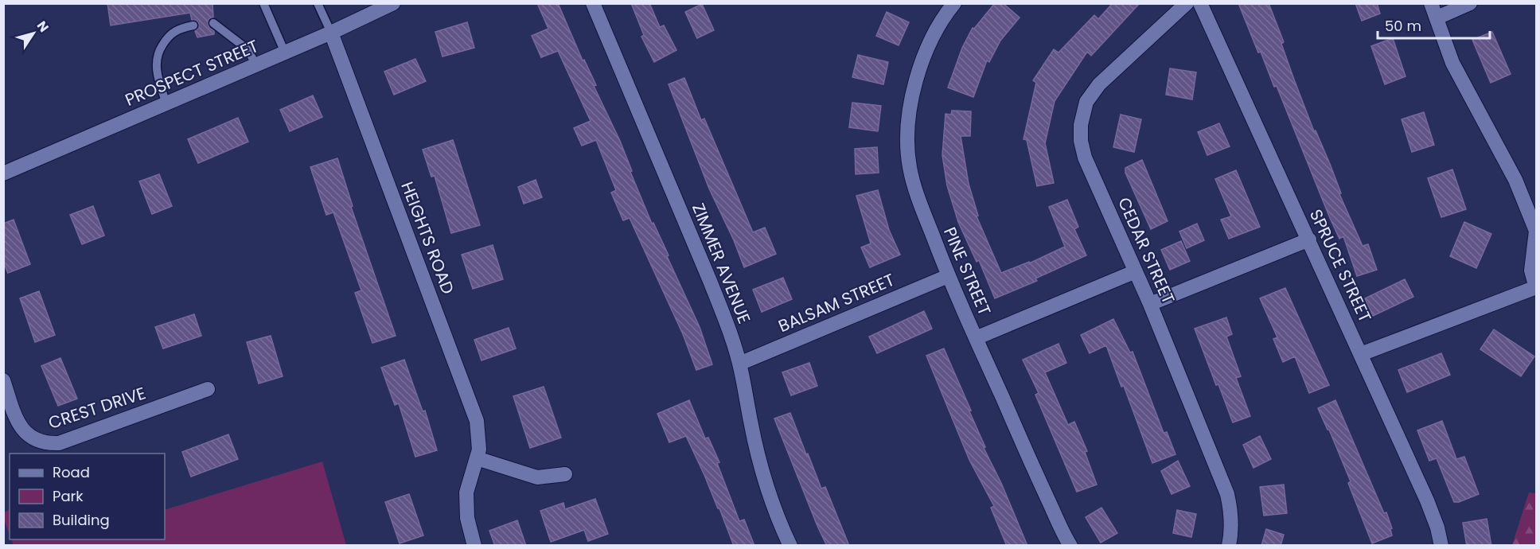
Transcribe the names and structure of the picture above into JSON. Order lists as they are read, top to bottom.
{
  "streets": {
    "street": [
      "PROSPECT STREET",
      "HEIGHTS ROAD",
      "CEDAR STREET",
      "ZIMMER AVENUE",
      "SPRUCE STREET",
      "PINE STREET",
      "BALSAM STREET",
      "CREST DRIVE"
    ]
  },
  "crossings": [
    ["PROSPECT STREET", "HEIGHTS ROAD"],
    ["ZIMMER AVENUE", "BALSAM STREET"],
    ["PINE STREET", "BALSAM STREET"]
  ],
  "legend": ["Road", "Park", "Building"],
  "scale_bar": "50 m",
  "north": "top right"
}
